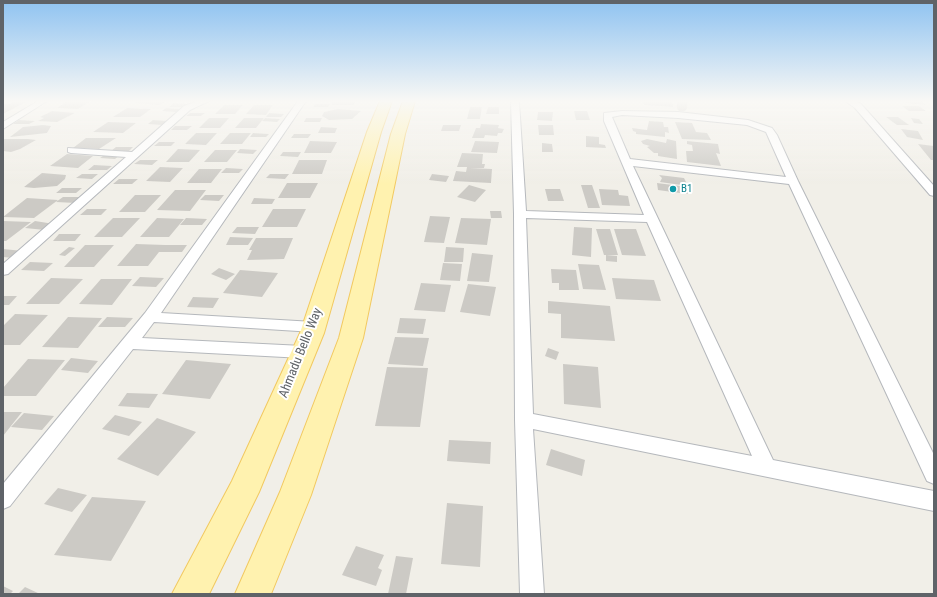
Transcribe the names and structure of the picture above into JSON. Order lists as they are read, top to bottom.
{
  "streets": {
    "main road": ["Ahmadu Bello Way"]
  },
  "places": ["B1"]
}
